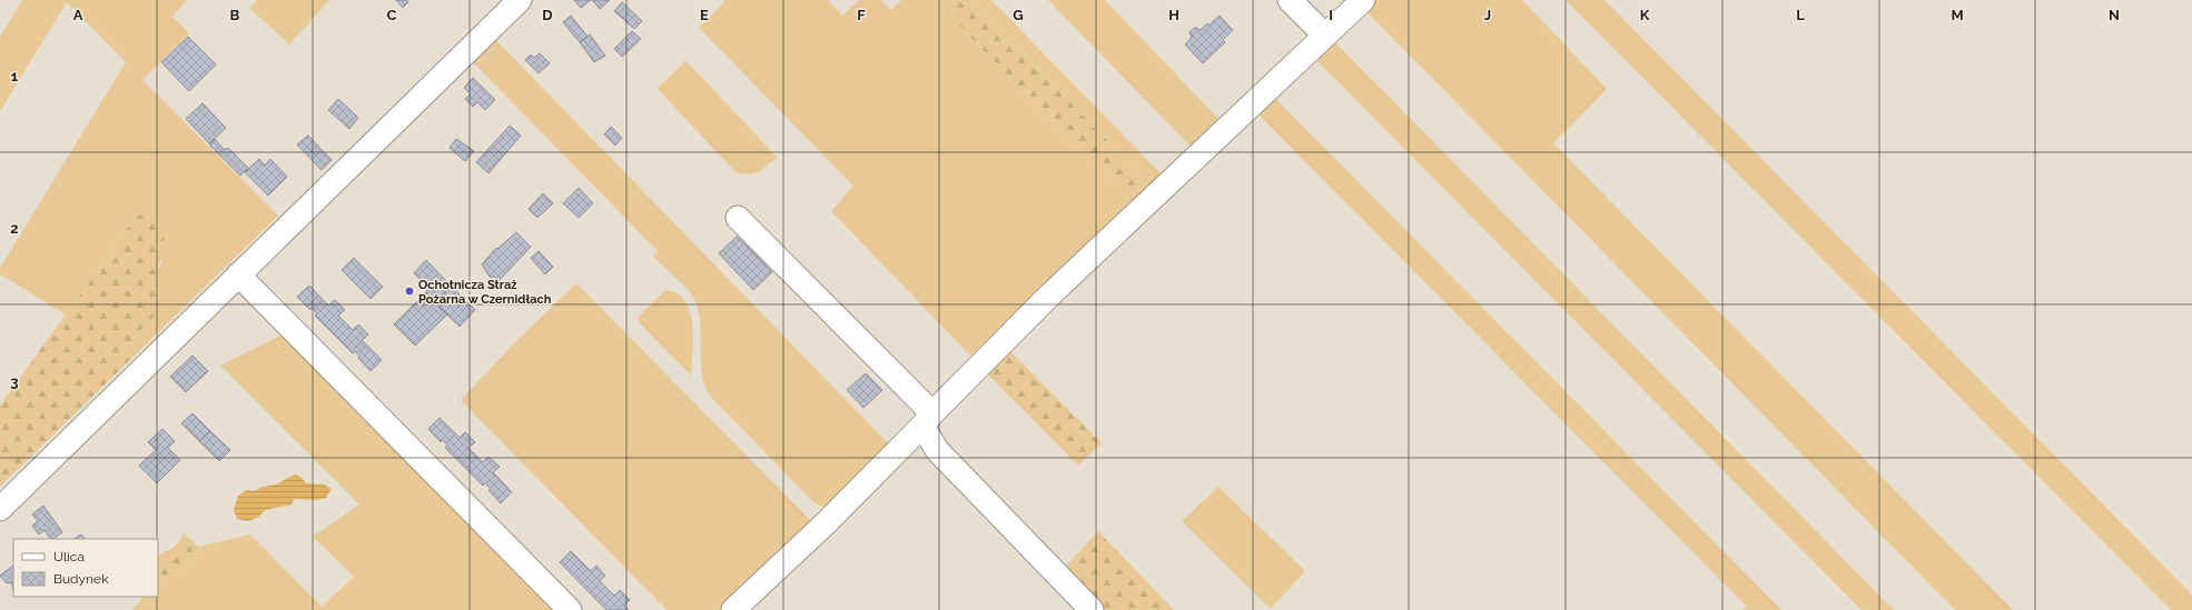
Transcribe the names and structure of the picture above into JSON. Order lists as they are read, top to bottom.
{
  "places": ["Ochotnicza Straż Pożarna w Czernidłach"],
  "legend": ["Ulica", "Budynek"],
  "grid": {
    "columns": [
      "A",
      "B",
      "C",
      "D",
      "E",
      "F",
      "G",
      "H",
      "I",
      "J",
      "K",
      "L",
      "M",
      "N"
    ],
    "rows": ["1", "2", "3"]
  }
}
